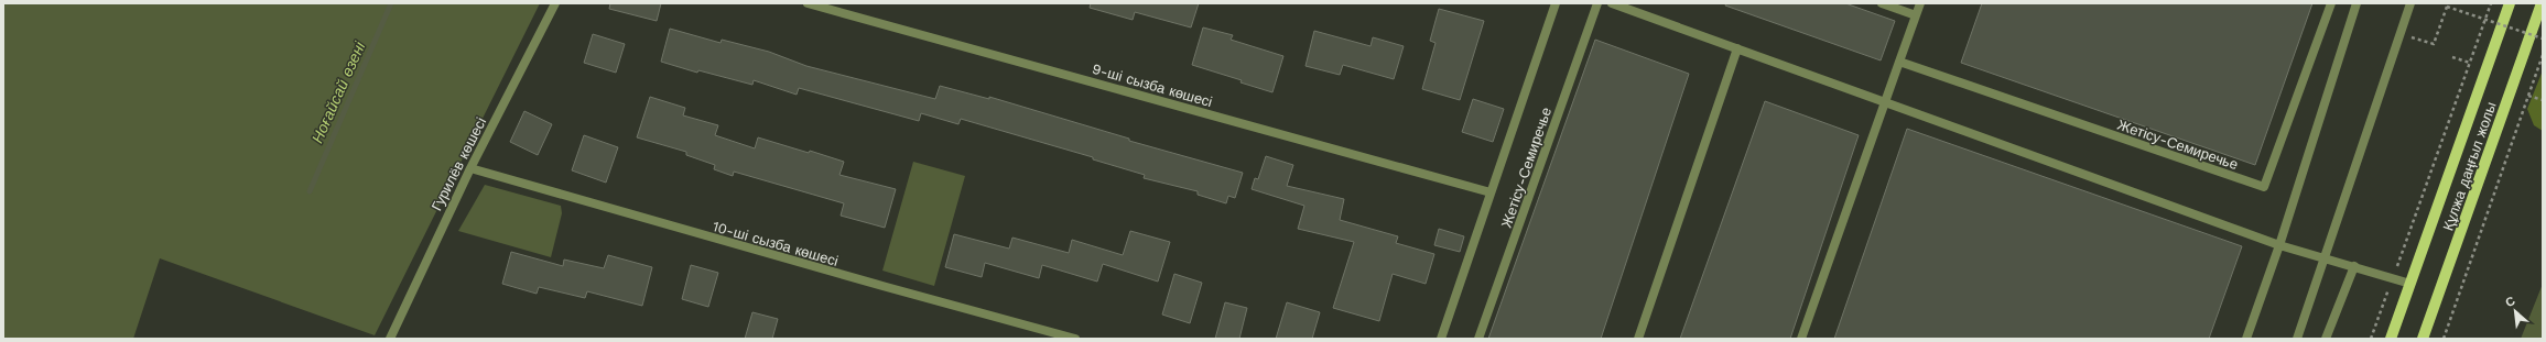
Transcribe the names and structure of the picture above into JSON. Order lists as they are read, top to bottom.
{
  "streets": {
    "main road": ["Құлжа даңғыл жолы"],
    "street": [
      "9-ші сызба көшесі",
      "Жетісу-Семиречье",
      "Гурилёв көшесі",
      "10-ші сызба көшесі"
    ]
  },
  "crossings": [
    ["Гурилёв көшесі", "10-ші сызба көшесі"]
  ],
  "water": ["Ноғайсай өзені"],
  "north": "top left"
}
